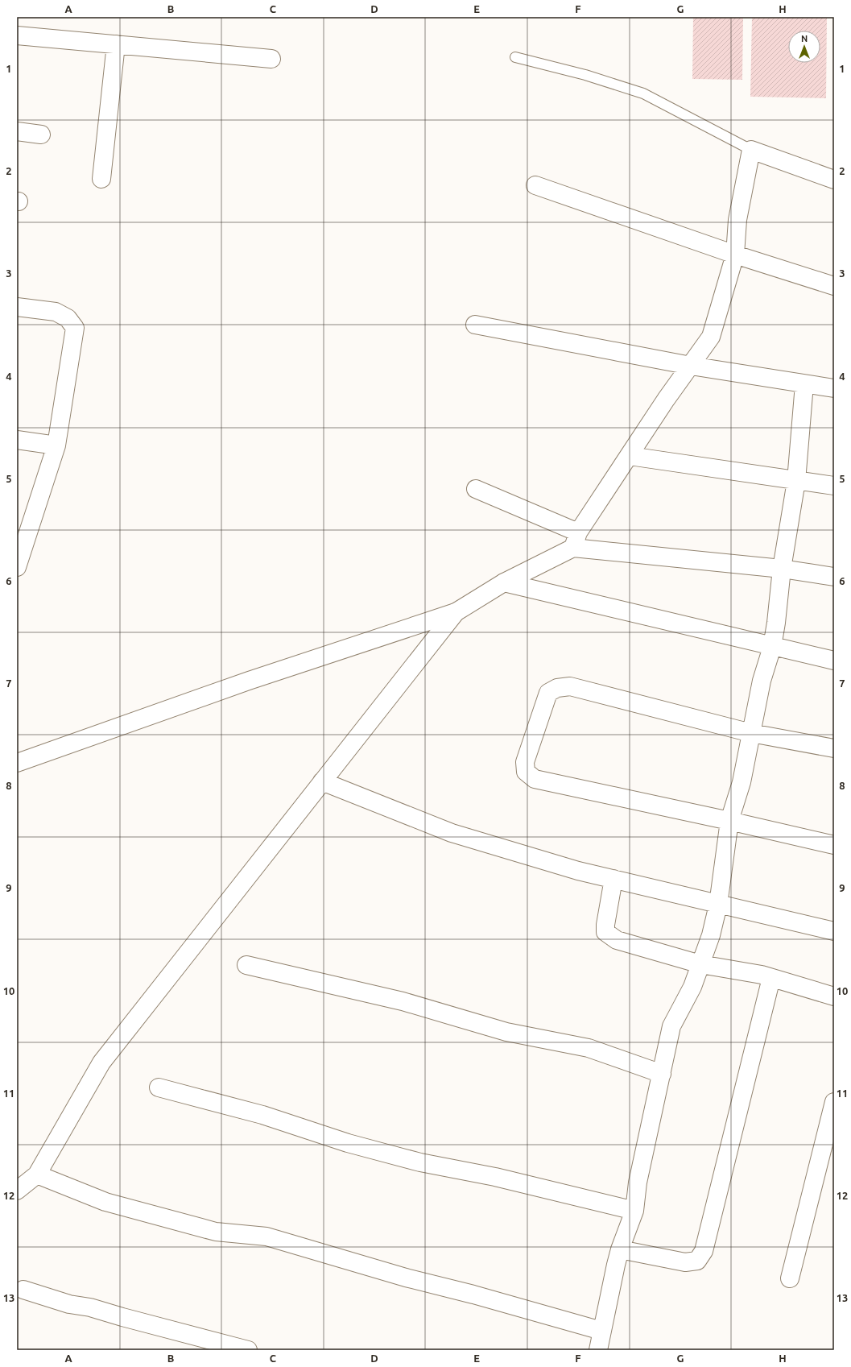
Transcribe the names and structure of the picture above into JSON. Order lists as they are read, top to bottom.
{
  "north": "top",
  "grid": {
    "columns": [
      "A",
      "B",
      "C",
      "D",
      "E",
      "F",
      "G",
      "H"
    ],
    "rows": [
      "1",
      "2",
      "3",
      "4",
      "5",
      "6",
      "7",
      "8",
      "9",
      "10",
      "11",
      "12",
      "13"
    ]
  }
}
